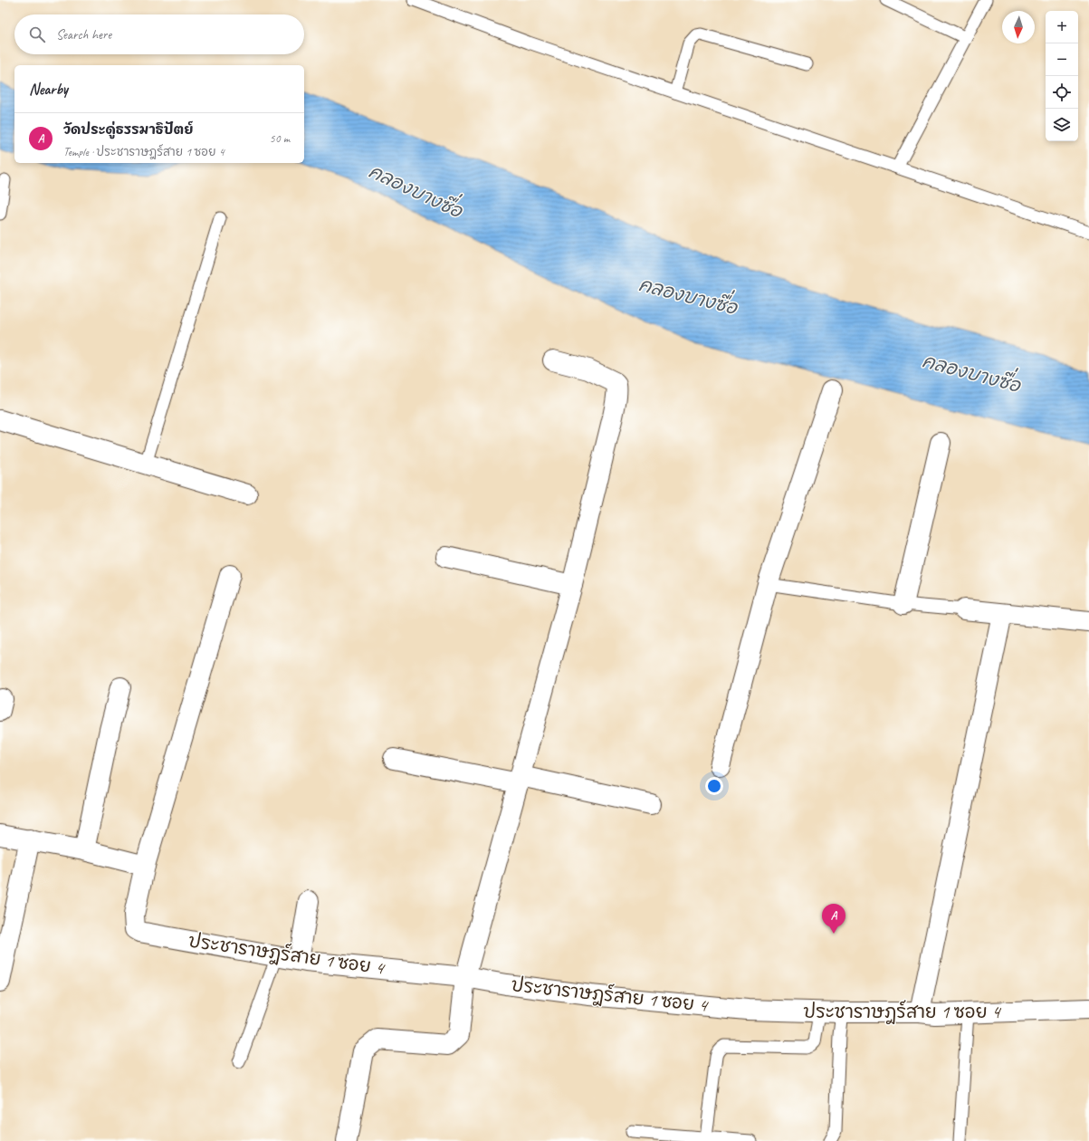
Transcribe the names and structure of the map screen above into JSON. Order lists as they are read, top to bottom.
{
  "streets": {
    "street": ["ประชาราษฎร์สาย 1 ซอย 4"]
  },
  "water": ["คลองบางซื่อ"],
  "north": "bottom",
  "page": {
    "map_buttons": ["+", "−"],
    "search": "Search here",
    "heading": "Nearby",
    "list": [
      {
        "mark": "A",
        "name": "วัดประดู่ธรรมาธิปัตย์",
        "note": "Temple · ประชาราษฎร์สาย 1 ซอย 4",
        "value": "50 m"
      }
    ],
    "pins": "A"
  }
}
